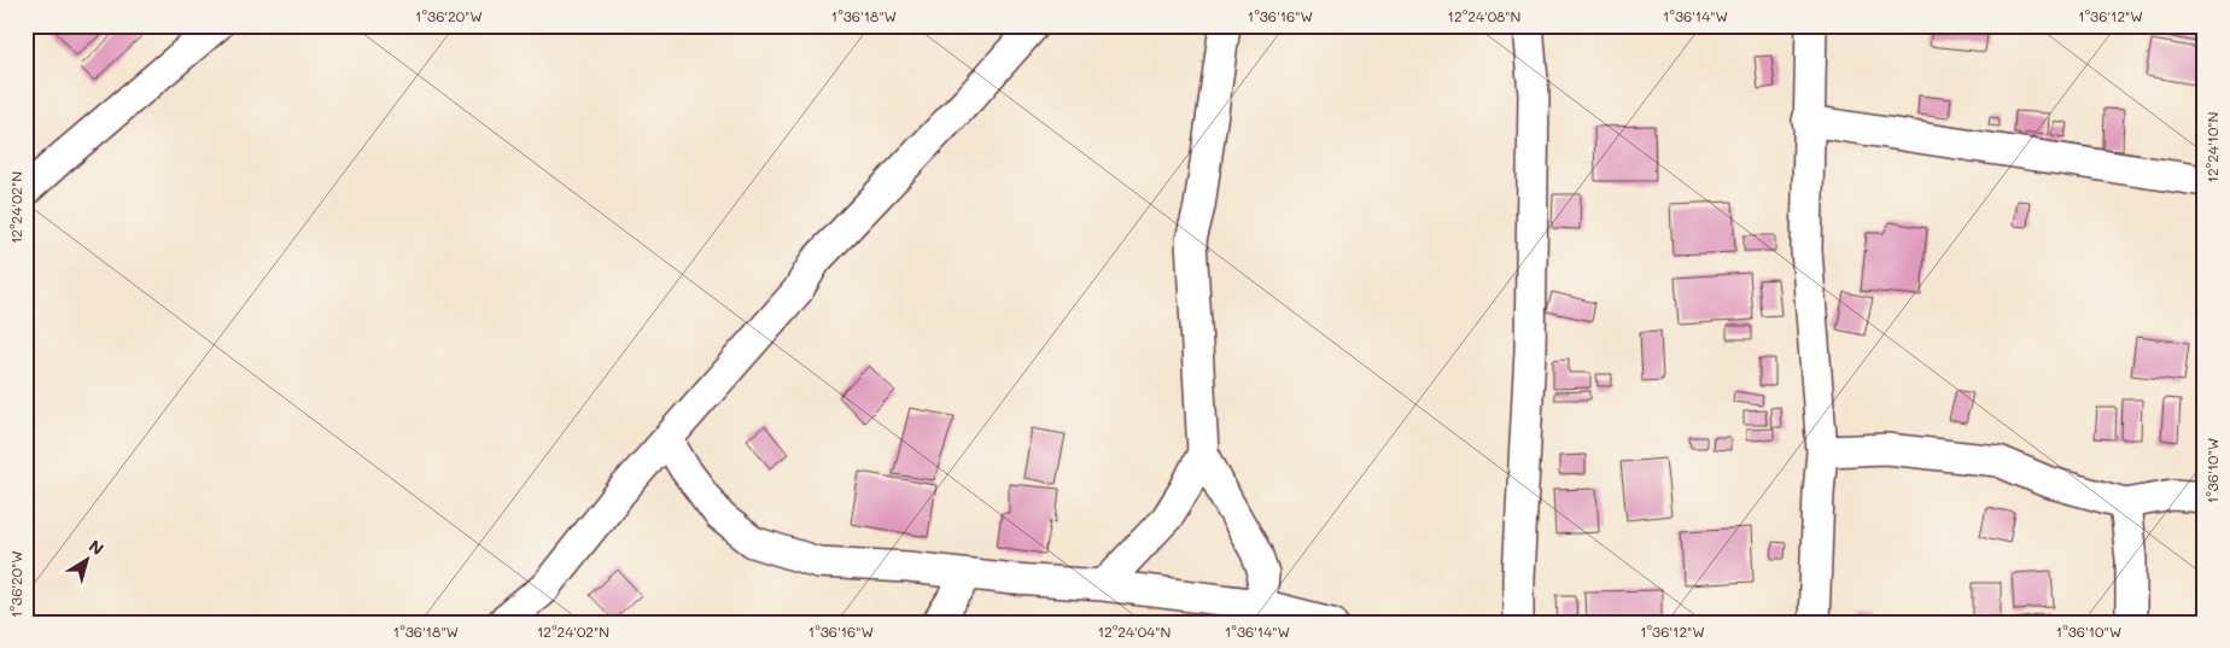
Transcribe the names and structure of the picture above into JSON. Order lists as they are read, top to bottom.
{
  "north": "top right",
  "coordinates": [
    "1°36'20\"W",
    "1°36'18\"W",
    "1°36'16\"W",
    "12°24'08\"N",
    "1°36'14\"W",
    "1°36'12\"W",
    "12°24'10\"N",
    "12°24'02\"N",
    "1°36'10\"W",
    "12°24'04\"N"
  ]
}
